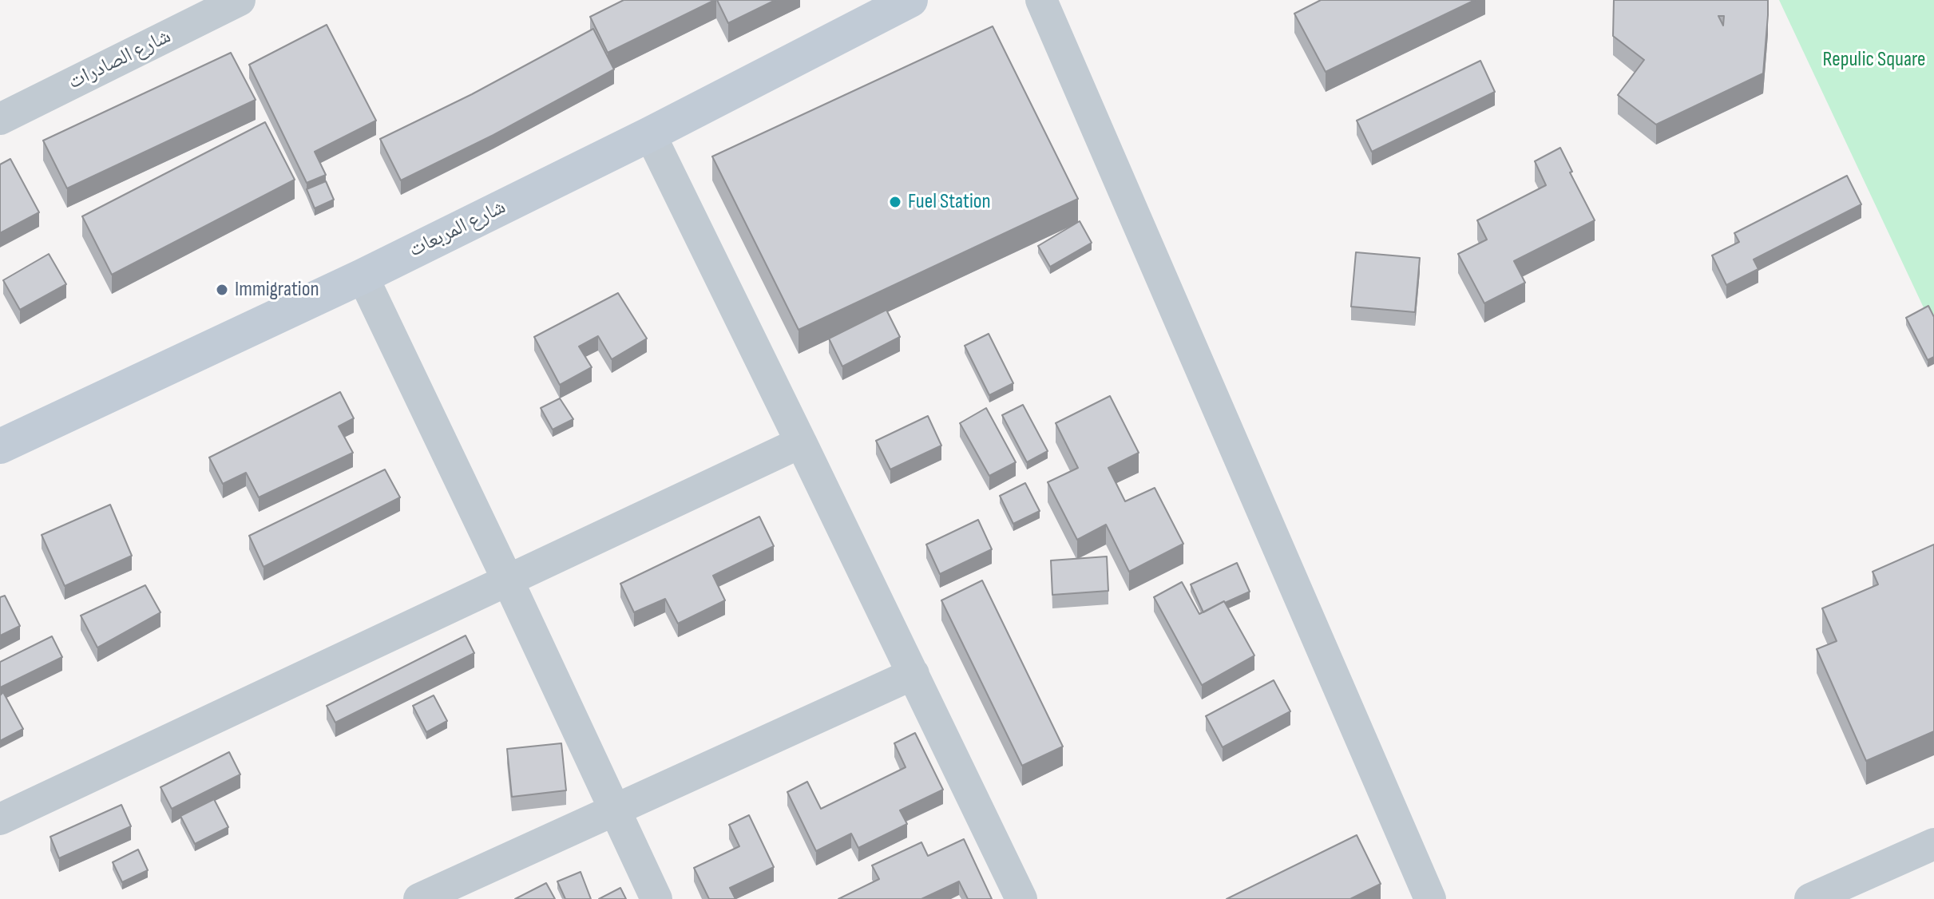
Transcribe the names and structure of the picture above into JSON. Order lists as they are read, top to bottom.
{
  "streets": {
    "main road": ["شارع المربعات"],
    "street": ["شارع الصادرات"]
  },
  "parks": ["Repulic Square"],
  "places": ["Fuel Station", "Immigration"]
}
